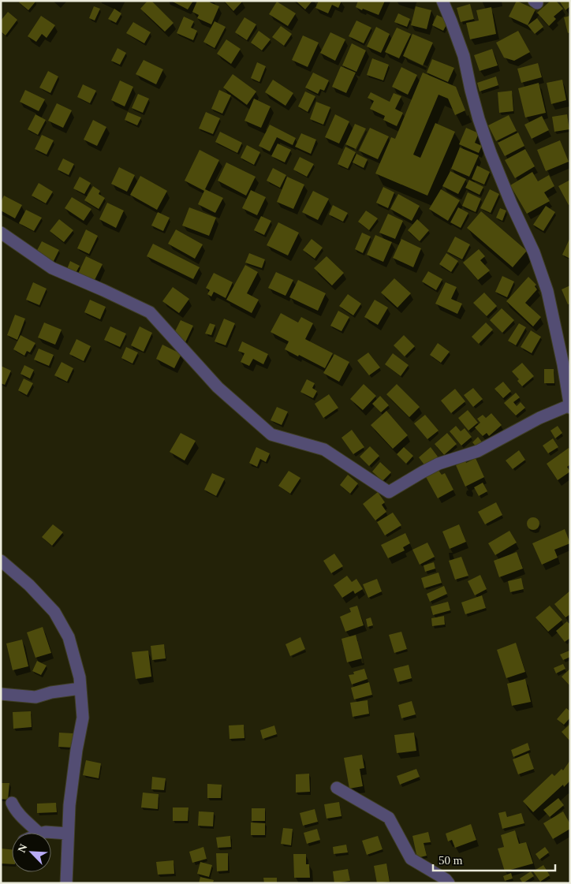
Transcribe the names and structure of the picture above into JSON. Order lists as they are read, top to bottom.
{
  "scale_bar": "50 m",
  "north": "top left"
}
